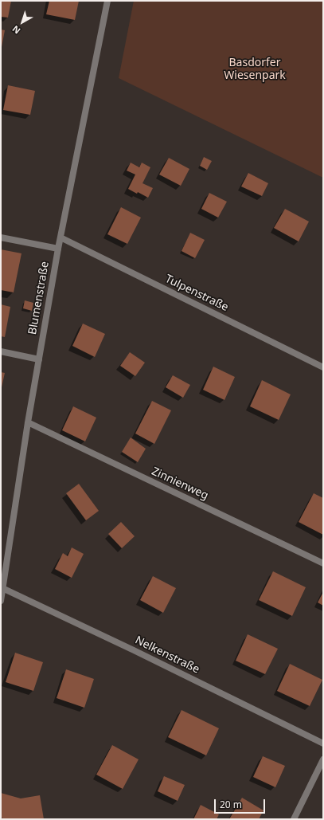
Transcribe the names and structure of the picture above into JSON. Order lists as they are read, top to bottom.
{
  "streets": {
    "street": [
      "Tulpenstraße",
      "Blumenstraße",
      "Zinnienweg",
      "Nelkenstraße"
    ]
  },
  "crossings": [
    ["Tulpenstraße", "Blumenstraße"],
    ["Blumenstraße", "Zinnienweg"],
    ["Blumenstraße", "Nelkenstraße"]
  ],
  "parks": ["Basdorfer Wiesenpark"],
  "scale_bar": "20 m",
  "north": "bottom left"
}
